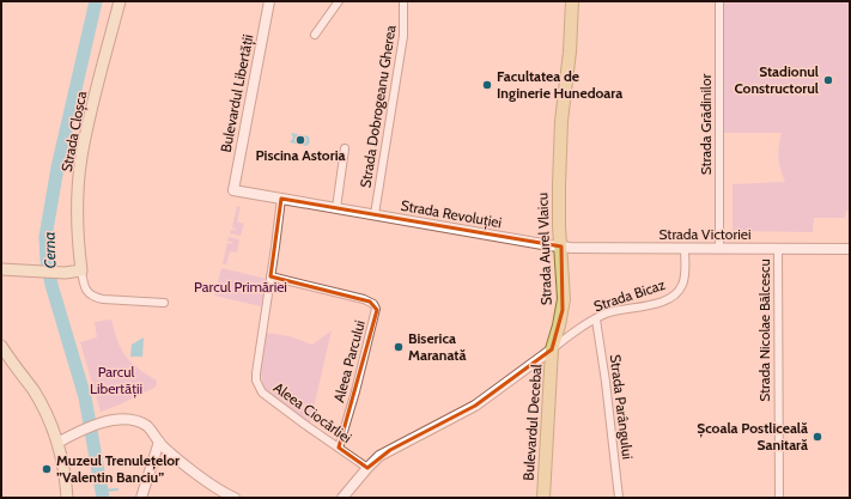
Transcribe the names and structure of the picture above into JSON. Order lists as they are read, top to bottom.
{
  "streets": {
    "main road": ["Strada Cloșca", "Strada Aurel Vlaicu", "Bulevardul Decebal"],
    "street": [
      "Bulevardul Libertății",
      "Strada Dobrogeanu Gherea",
      "Strada Grădinilor",
      "Strada Revoluției",
      "Strada Victoriei",
      "Strada Bicaz",
      "Strada Nicolae Bălcescu",
      "Aleea Parcului",
      "Strada Parângului",
      "Aleea Ciocârliei"
    ]
  },
  "crossings": [
    ["Bulevardul Libertății", "Strada Revoluției"],
    ["Strada Dobrogeanu Gherea", "Strada Revoluției"],
    ["Strada Grădinilor", "Strada Victoriei"],
    ["Strada Revoluției", "Strada Victoriei"],
    ["Strada Revoluției", "Strada Aurel Vlaicu"],
    ["Strada Revoluției", "Aleea Ciocârliei"],
    ["Strada Victoriei", "Strada Aurel Vlaicu"],
    ["Strada Victoriei", "Strada Bicaz"],
    ["Strada Victoriei", "Strada Nicolae Bălcescu"],
    ["Strada Aurel Vlaicu", "Strada Bicaz"],
    ["Strada Aurel Vlaicu", "Bulevardul Decebal"],
    ["Strada Bicaz", "Strada Parângului"],
    ["Strada Bicaz", "Bulevardul Decebal"],
    ["Aleea Parcului", "Aleea Ciocârliei"]
  ],
  "water": ["Cerna"],
  "parks": ["Parcul Primăriei", "Parcul Libertății"],
  "places": [
    "Stadionul Constructorul",
    "Facultatea de Inginerie Hunedoara",
    "Piscina Astoria",
    "Biserica Maranată",
    "Școala Postliceală Sanitară",
    "Muzeul Trenulețelor ”Valentin Banciu”"
  ]
}
